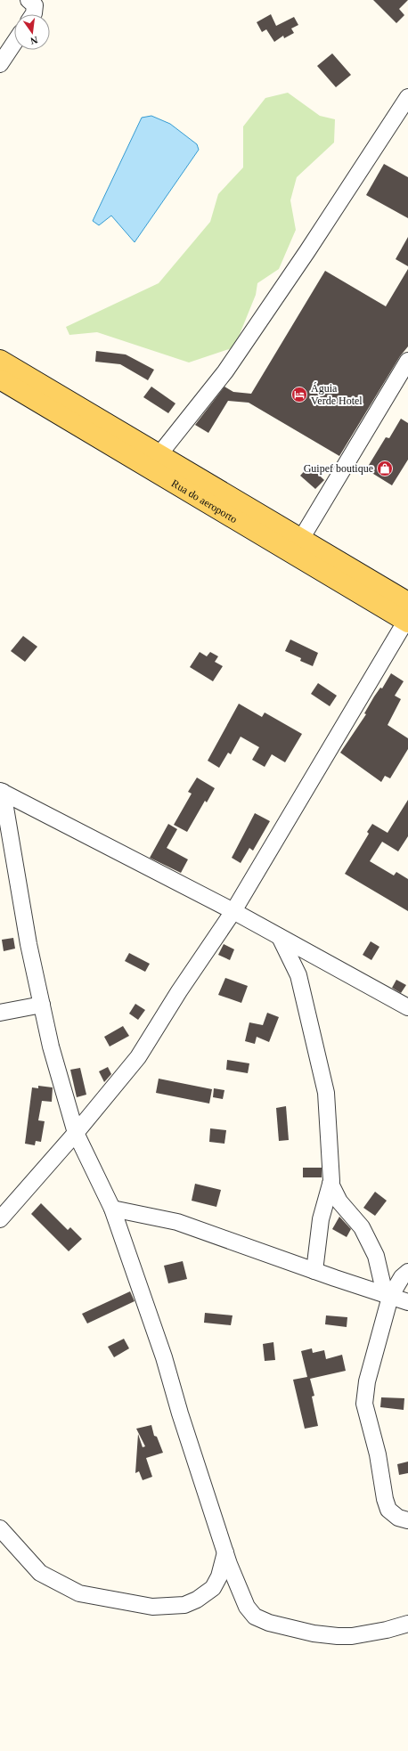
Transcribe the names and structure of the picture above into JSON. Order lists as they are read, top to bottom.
{
  "streets": {
    "main road": ["Rua do aeroporto"]
  },
  "places": {
    "hotel": ["Águia Verde Hotel"],
    "shop": ["Guipef boutique"]
  },
  "north": "bottom"
}
